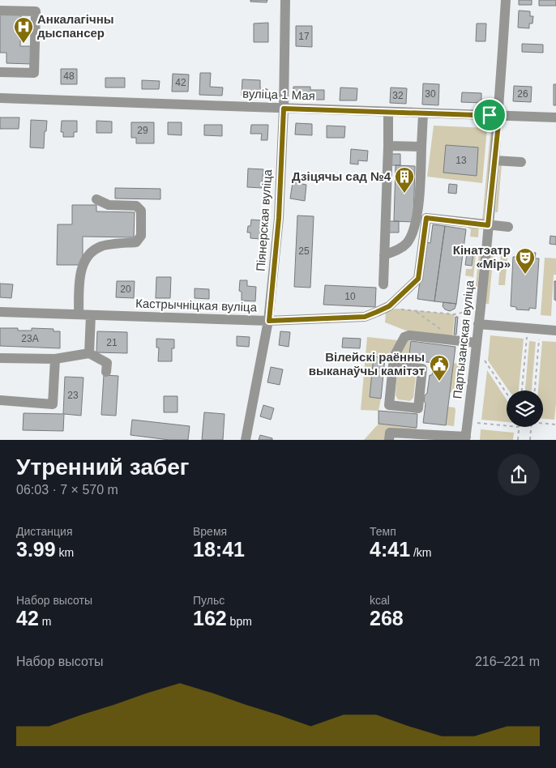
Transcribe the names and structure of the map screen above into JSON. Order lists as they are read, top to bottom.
{
  "streets": {
    "street": [
      "вуліца 1 Мая",
      "Піянерская вуліца",
      "Кастрычніцкая вуліца",
      "Партызанская вуліца"
    ]
  },
  "crossings": [
    ["вуліца 1 Мая", "Піянерская вуліца"],
    ["вуліца 1 Мая", "Партызанская вуліца"],
    ["Піянерская вуліца", "Кастрычніцкая вуліца"],
    ["Кастрычніцкая вуліца", "Партызанская вуліца"]
  ],
  "places": {
    "hospital": ["Анкалагічны дыспансер"],
    "building": ["Дзіцячы сад №4"],
    "theatre": ["Кінатэатр «Мір»"],
    "public building": ["Вілейскі раённы выканаўчы камітэт"]
  },
  "house_numbers": [
    "17",
    "48",
    "42",
    "30",
    "26",
    "32",
    "29",
    "13",
    "25",
    "20",
    "10",
    "23А",
    "21",
    "23"
  ],
  "page": {
    "heading": ["Утренний забег", "06:03 · 7 × 570 m"],
    "stats": [
      ["Дистанция", "3.99 km"],
      ["Время", "18:41"],
      ["Темп", "4:41 /km"],
      ["Набор высоты", "42 m"],
      ["Пульс", "162 bpm"],
      ["kcal", "268"]
    ],
    "chart": ["Набор высоты", "216–221 m"]
  }
}
